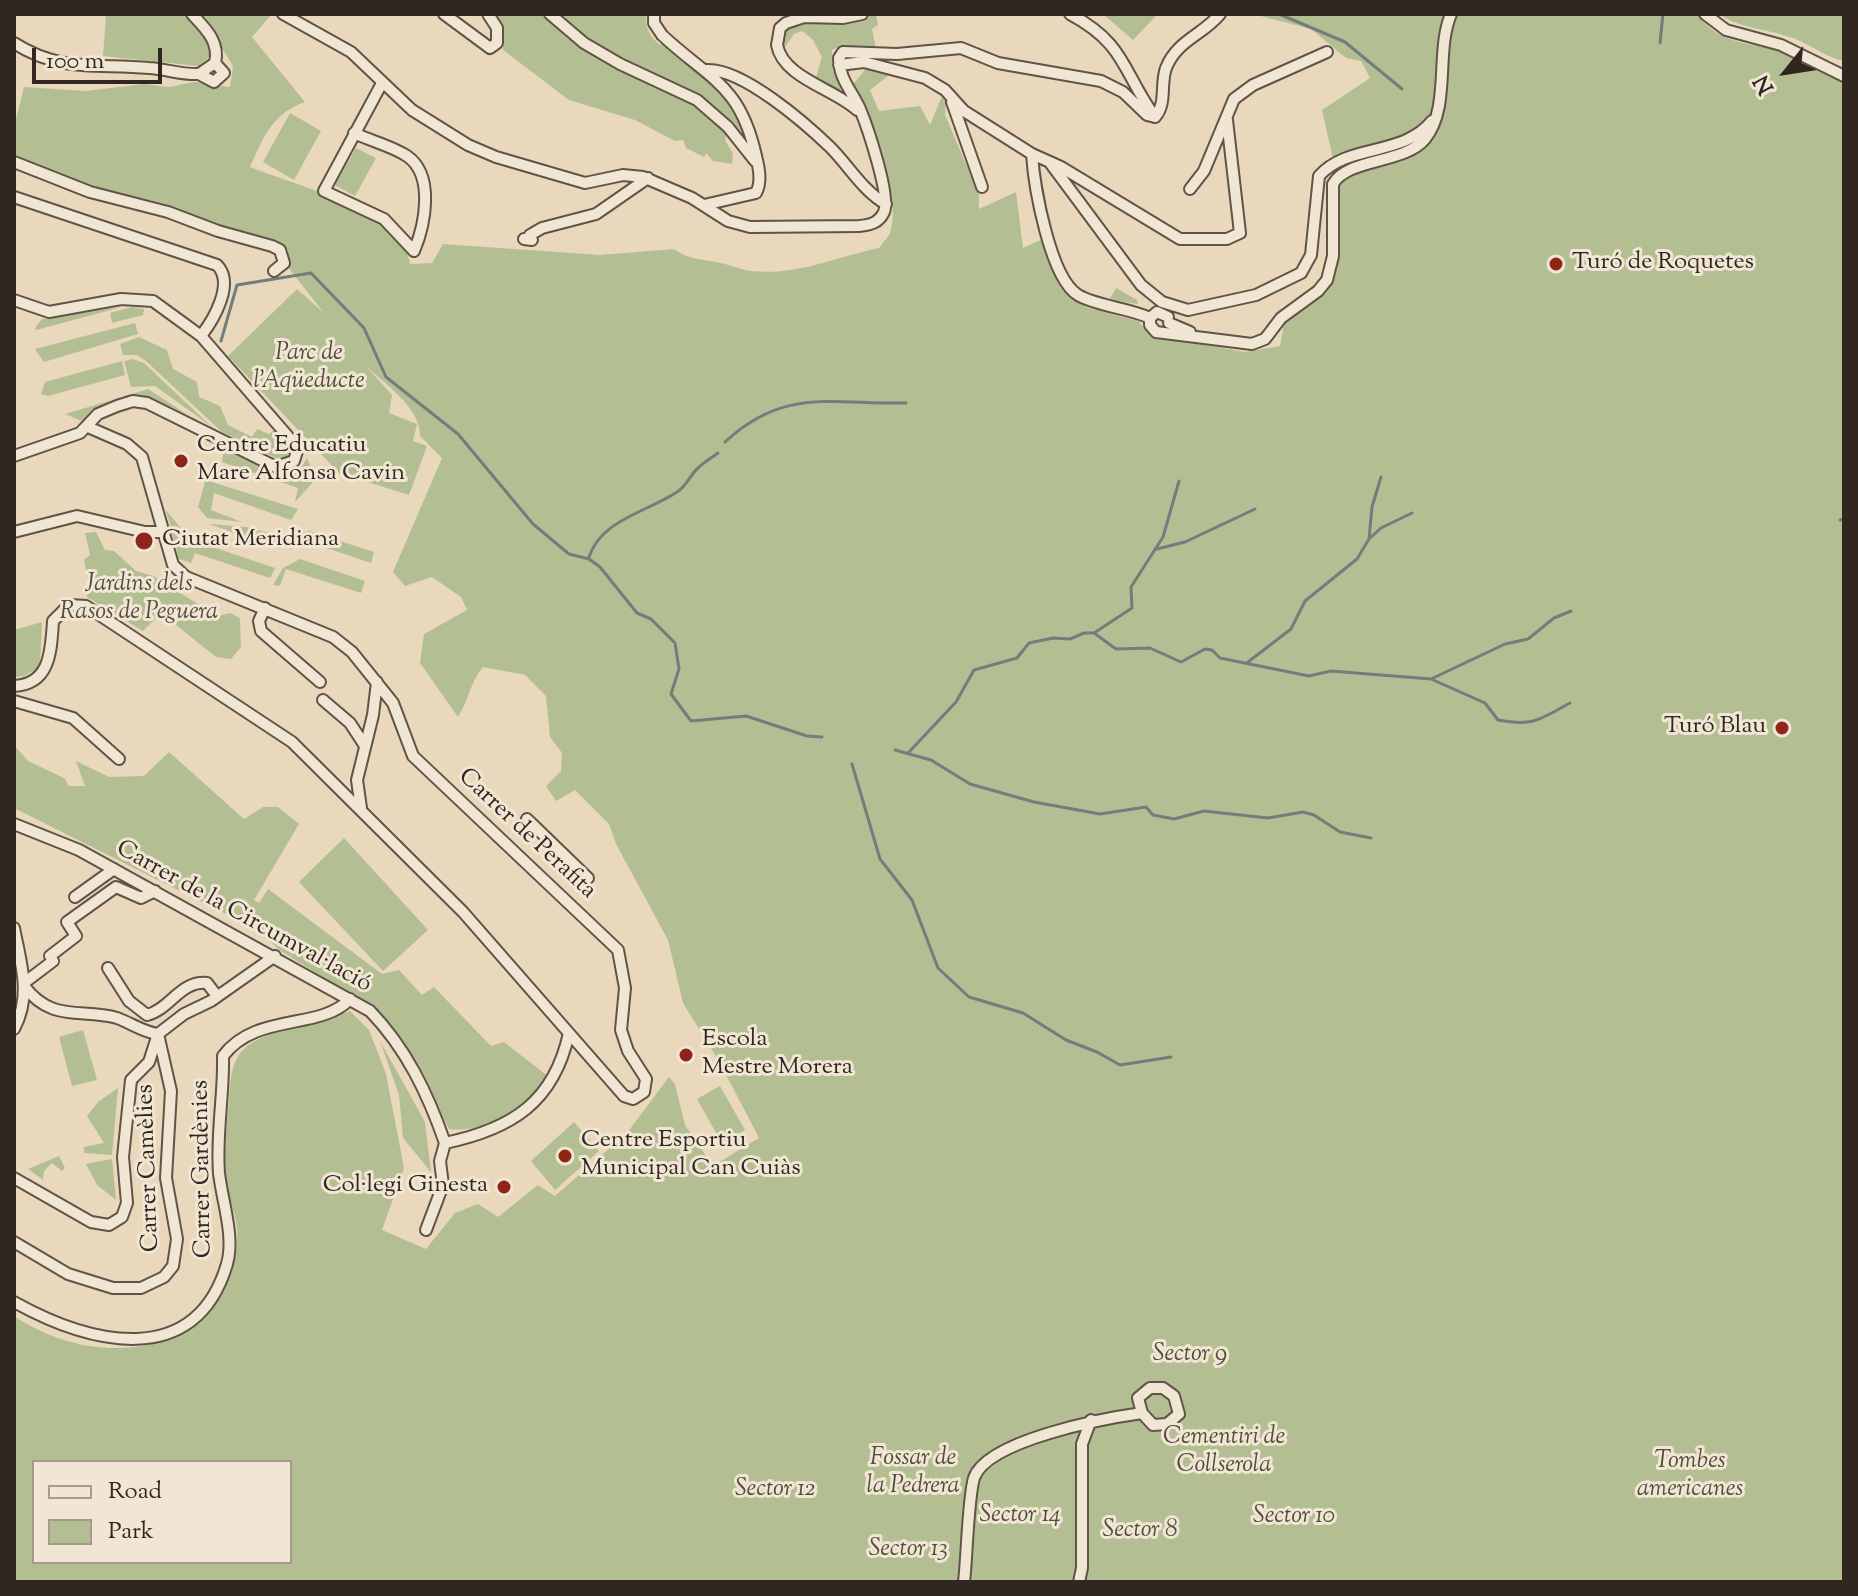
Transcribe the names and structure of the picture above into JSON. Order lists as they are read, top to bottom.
{
  "streets": {
    "street": [
      "Carrer de Perafita",
      "Carrer de la Circumval·lació",
      "Carrer Camèlies",
      "Carrer Gardènies"
    ]
  },
  "crossings": [
    ["Carrer de la Circumval·lació", "Carrer Gardènies"]
  ],
  "parks": [
    "Parc de l'Aqüeducte",
    "Jardins dels Rasos de Peguera",
    "Sector 9",
    "Cementiri de Collserola",
    "Fossar de la Pedrera",
    "Tombes americanes",
    "Sector 12",
    "Sector 14",
    "Sector 10",
    "Sector 8",
    "Sector 13"
  ],
  "places": [
    "Turó de Roquetes",
    "Centre Educatiu Mare Alfonsa Cavin",
    "Ciutat Meridiana",
    "Turó Blau",
    "Escola Mestre Morera",
    "Centre Esportiu Municipal Can Cuiàs",
    "Col·legi Ginesta"
  ],
  "legend": ["Road", "Park"],
  "scale_bar": "100 m",
  "north": "bottom left"
}
